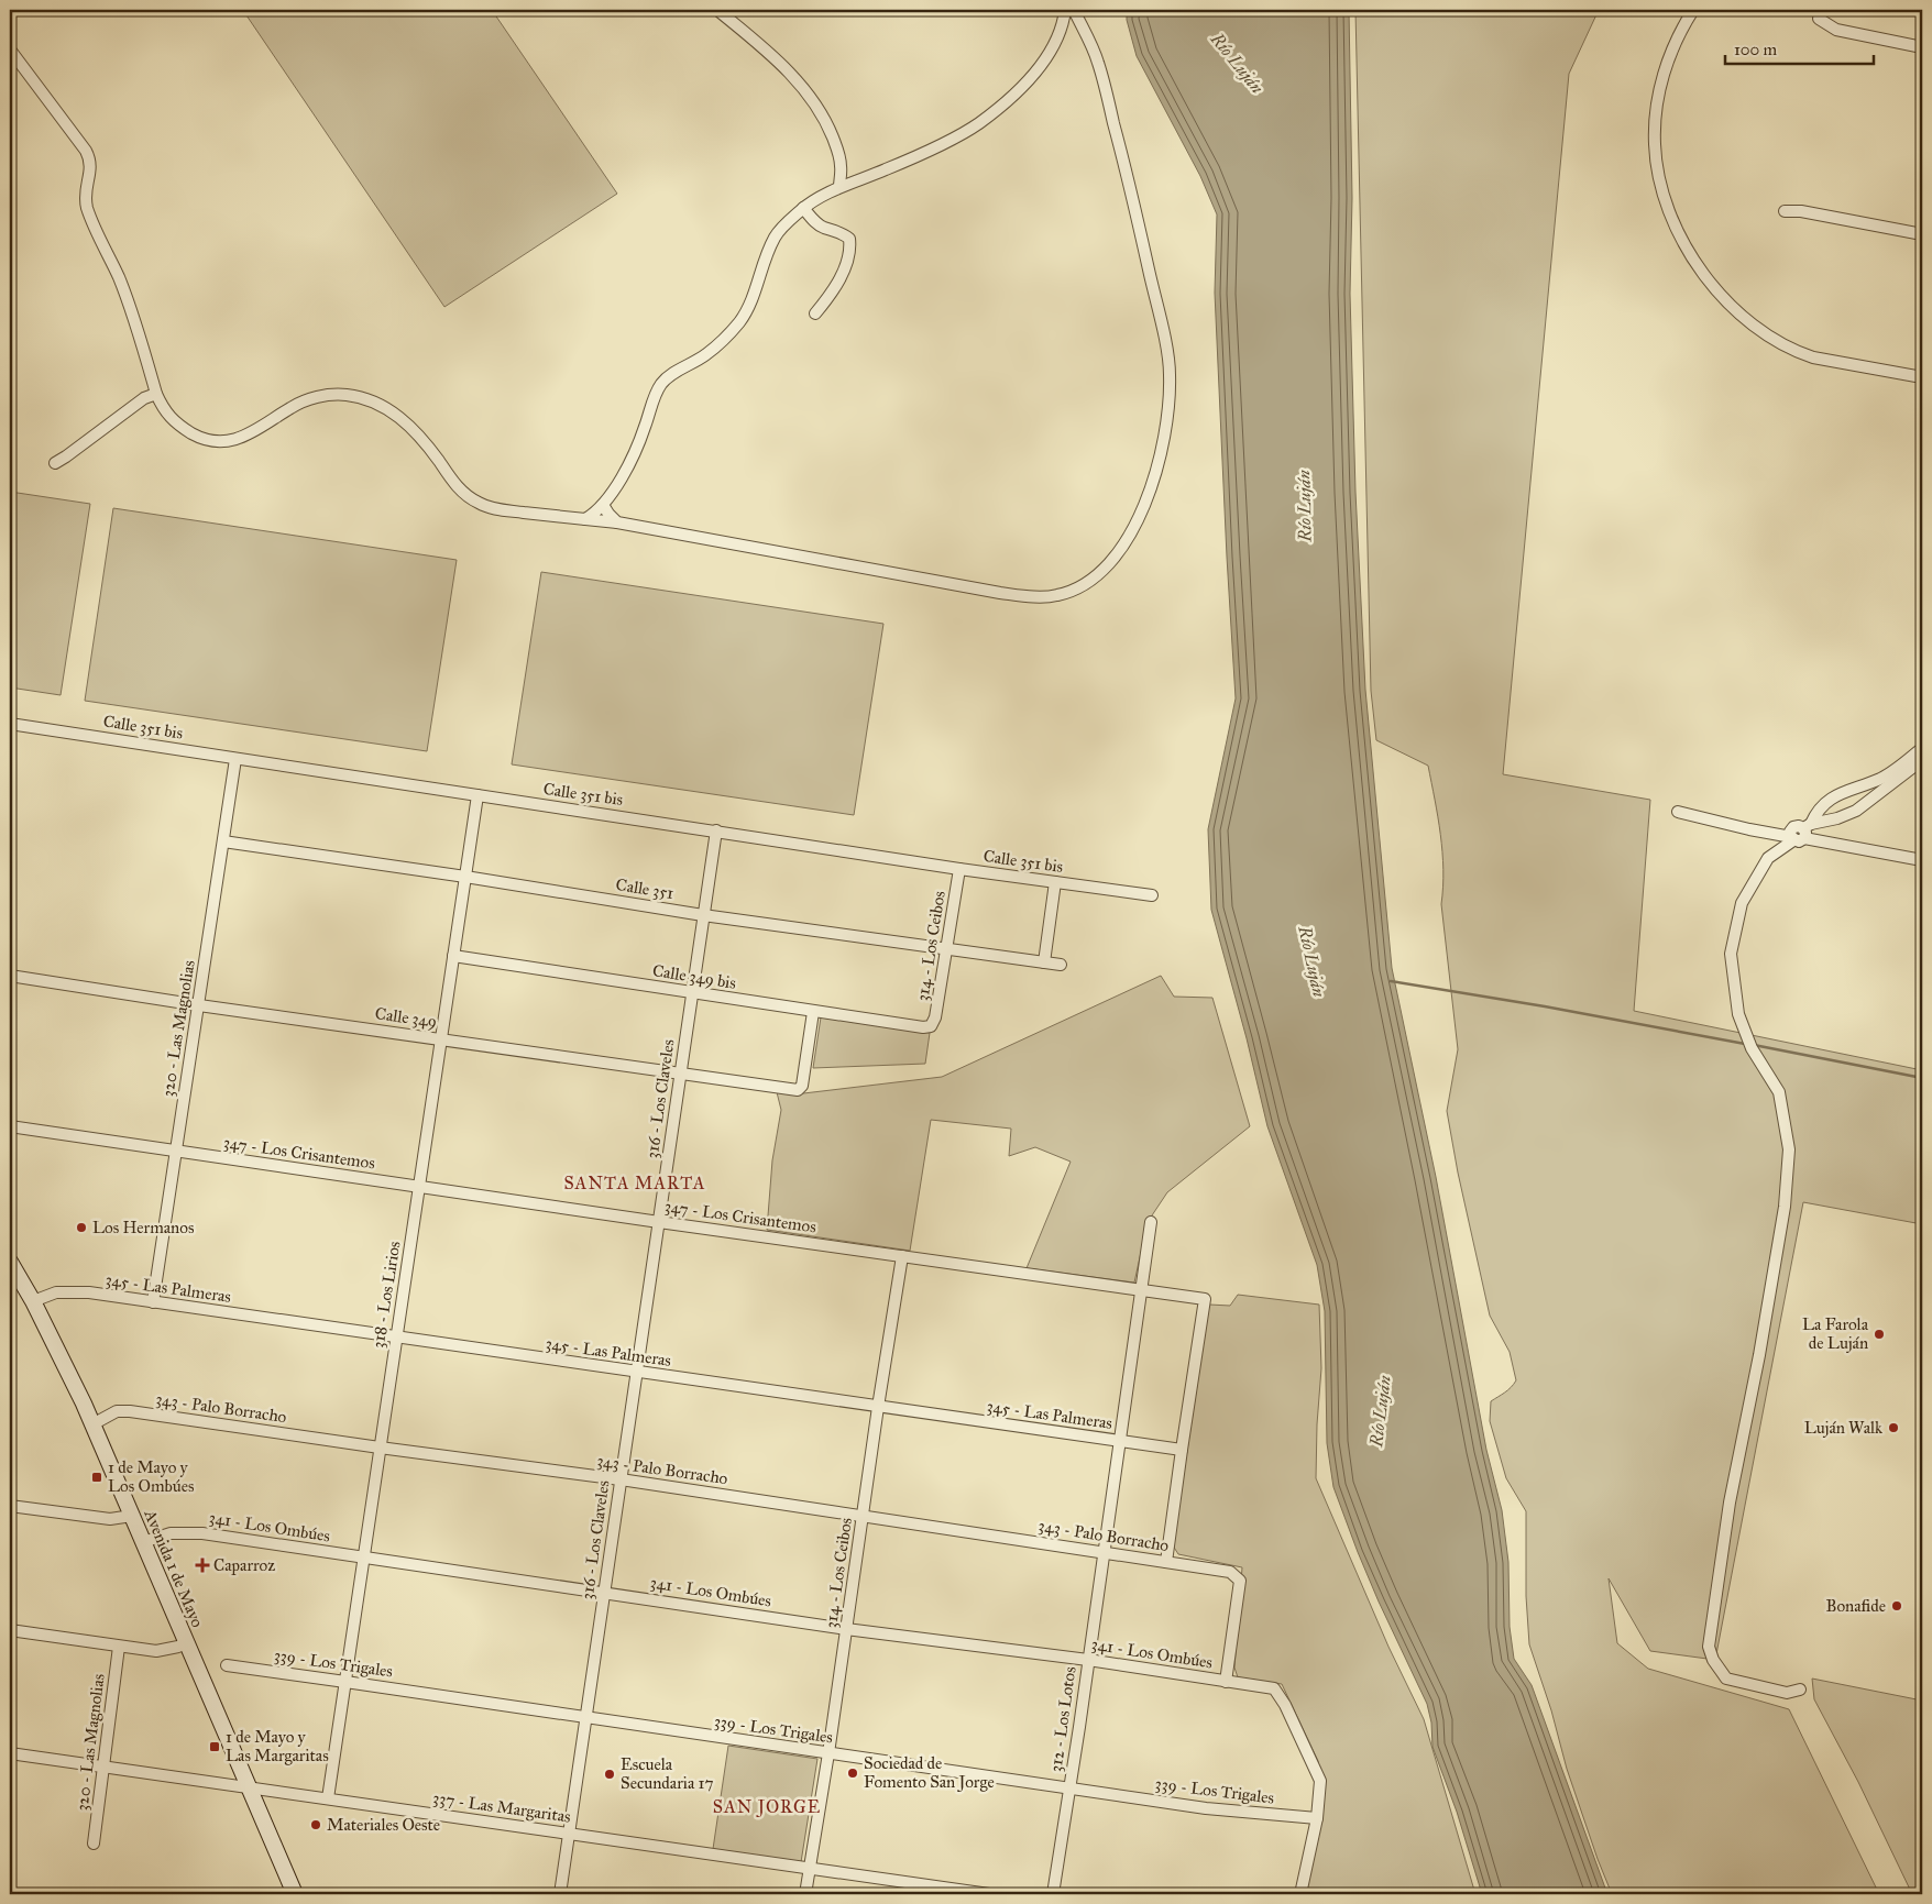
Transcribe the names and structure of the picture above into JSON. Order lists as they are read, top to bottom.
{
  "streets": {
    "main road": ["Avenida 1 de Mayo"],
    "street": [
      "Calle 351 bis",
      "Calle 351",
      "314 - Los Ceibos",
      "Calle 349 bis",
      "Calle 349",
      "320 - Las Magnolias",
      "316 - Los Claveles",
      "347 - Los Crisantemos",
      "345 - Las Palmeras",
      "318 - Los Lirios",
      "343 - Palo Borracho",
      "341 - Los Ombúes",
      "339 - Los Trigales",
      "312 - Los Lotos",
      "337 - Las Margaritas"
    ]
  },
  "crossings": [
    ["Calle 351 bis", "314 - Los Ceibos"],
    ["Calle 351 bis", "320 - Las Magnolias"],
    ["Calle 351 bis", "316 - Los Claveles"],
    ["Calle 351 bis", "318 - Los Lirios"],
    ["Calle 351", "314 - Los Ceibos"],
    ["Calle 351", "320 - Las Magnolias"],
    ["Calle 351", "316 - Los Claveles"],
    ["Calle 351", "318 - Los Lirios"],
    ["314 - Los Ceibos", "Calle 349 bis"],
    ["314 - Los Ceibos", "347 - Los Crisantemos"],
    ["314 - Los Ceibos", "345 - Las Palmeras"],
    ["314 - Los Ceibos", "343 - Palo Borracho"],
    ["314 - Los Ceibos", "341 - Los Ombúes"],
    ["314 - Los Ceibos", "339 - Los Trigales"],
    ["314 - Los Ceibos", "337 - Las Margaritas"],
    ["Calle 349 bis", "Calle 349"],
    ["Calle 349 bis", "316 - Los Claveles"],
    ["Calle 349 bis", "318 - Los Lirios"],
    ["Calle 349", "320 - Las Magnolias"],
    ["Calle 349", "316 - Los Claveles"],
    ["Calle 349", "318 - Los Lirios"],
    ["320 - Las Magnolias", "347 - Los Crisantemos"],
    ["320 - Las Magnolias", "345 - Las Palmeras"],
    ["320 - Las Magnolias", "337 - Las Margaritas"],
    ["316 - Los Claveles", "347 - Los Crisantemos"],
    ["316 - Los Claveles", "345 - Las Palmeras"],
    ["316 - Los Claveles", "343 - Palo Borracho"],
    ["316 - Los Claveles", "341 - Los Ombúes"],
    ["316 - Los Claveles", "339 - Los Trigales"],
    ["316 - Los Claveles", "337 - Las Margaritas"],
    ["347 - Los Crisantemos", "345 - Las Palmeras"],
    ["347 - Los Crisantemos", "318 - Los Lirios"],
    ["347 - Los Crisantemos", "312 - Los Lotos"],
    ["345 - Las Palmeras", "318 - Los Lirios"],
    ["345 - Las Palmeras", "Avenida 1 de Mayo"],
    ["345 - Las Palmeras", "312 - Los Lotos"],
    ["318 - Los Lirios", "343 - Palo Borracho"],
    ["318 - Los Lirios", "341 - Los Ombúes"],
    ["318 - Los Lirios", "339 - Los Trigales"],
    ["318 - Los Lirios", "337 - Las Margaritas"],
    ["343 - Palo Borracho", "341 - Los Ombúes"],
    ["343 - Palo Borracho", "Avenida 1 de Mayo"],
    ["343 - Palo Borracho", "312 - Los Lotos"],
    ["341 - Los Ombúes", "Avenida 1 de Mayo"],
    ["341 - Los Ombúes", "339 - Los Trigales"],
    ["341 - Los Ombúes", "312 - Los Lotos"],
    ["Avenida 1 de Mayo", "337 - Las Margaritas"],
    ["339 - Los Trigales", "312 - Los Lotos"]
  ],
  "districts": ["SANTA MARTA", "SAN JORGE"],
  "water": ["Río Luján"],
  "places": {
    "other": [
      "Los Hermanos",
      "La Farola de Luján",
      "Luján Walk",
      "Bonafide",
      "Sociedad de Fomento San Jorge",
      "Escuela Secundaria 17",
      "Materiales Oeste"
    ],
    "transit": ["1 de Mayo y Los Ombúes", "1 de Mayo y Las Margaritas"],
    "health": ["Caparroz"]
  },
  "scale_bar": "100 m"
}
